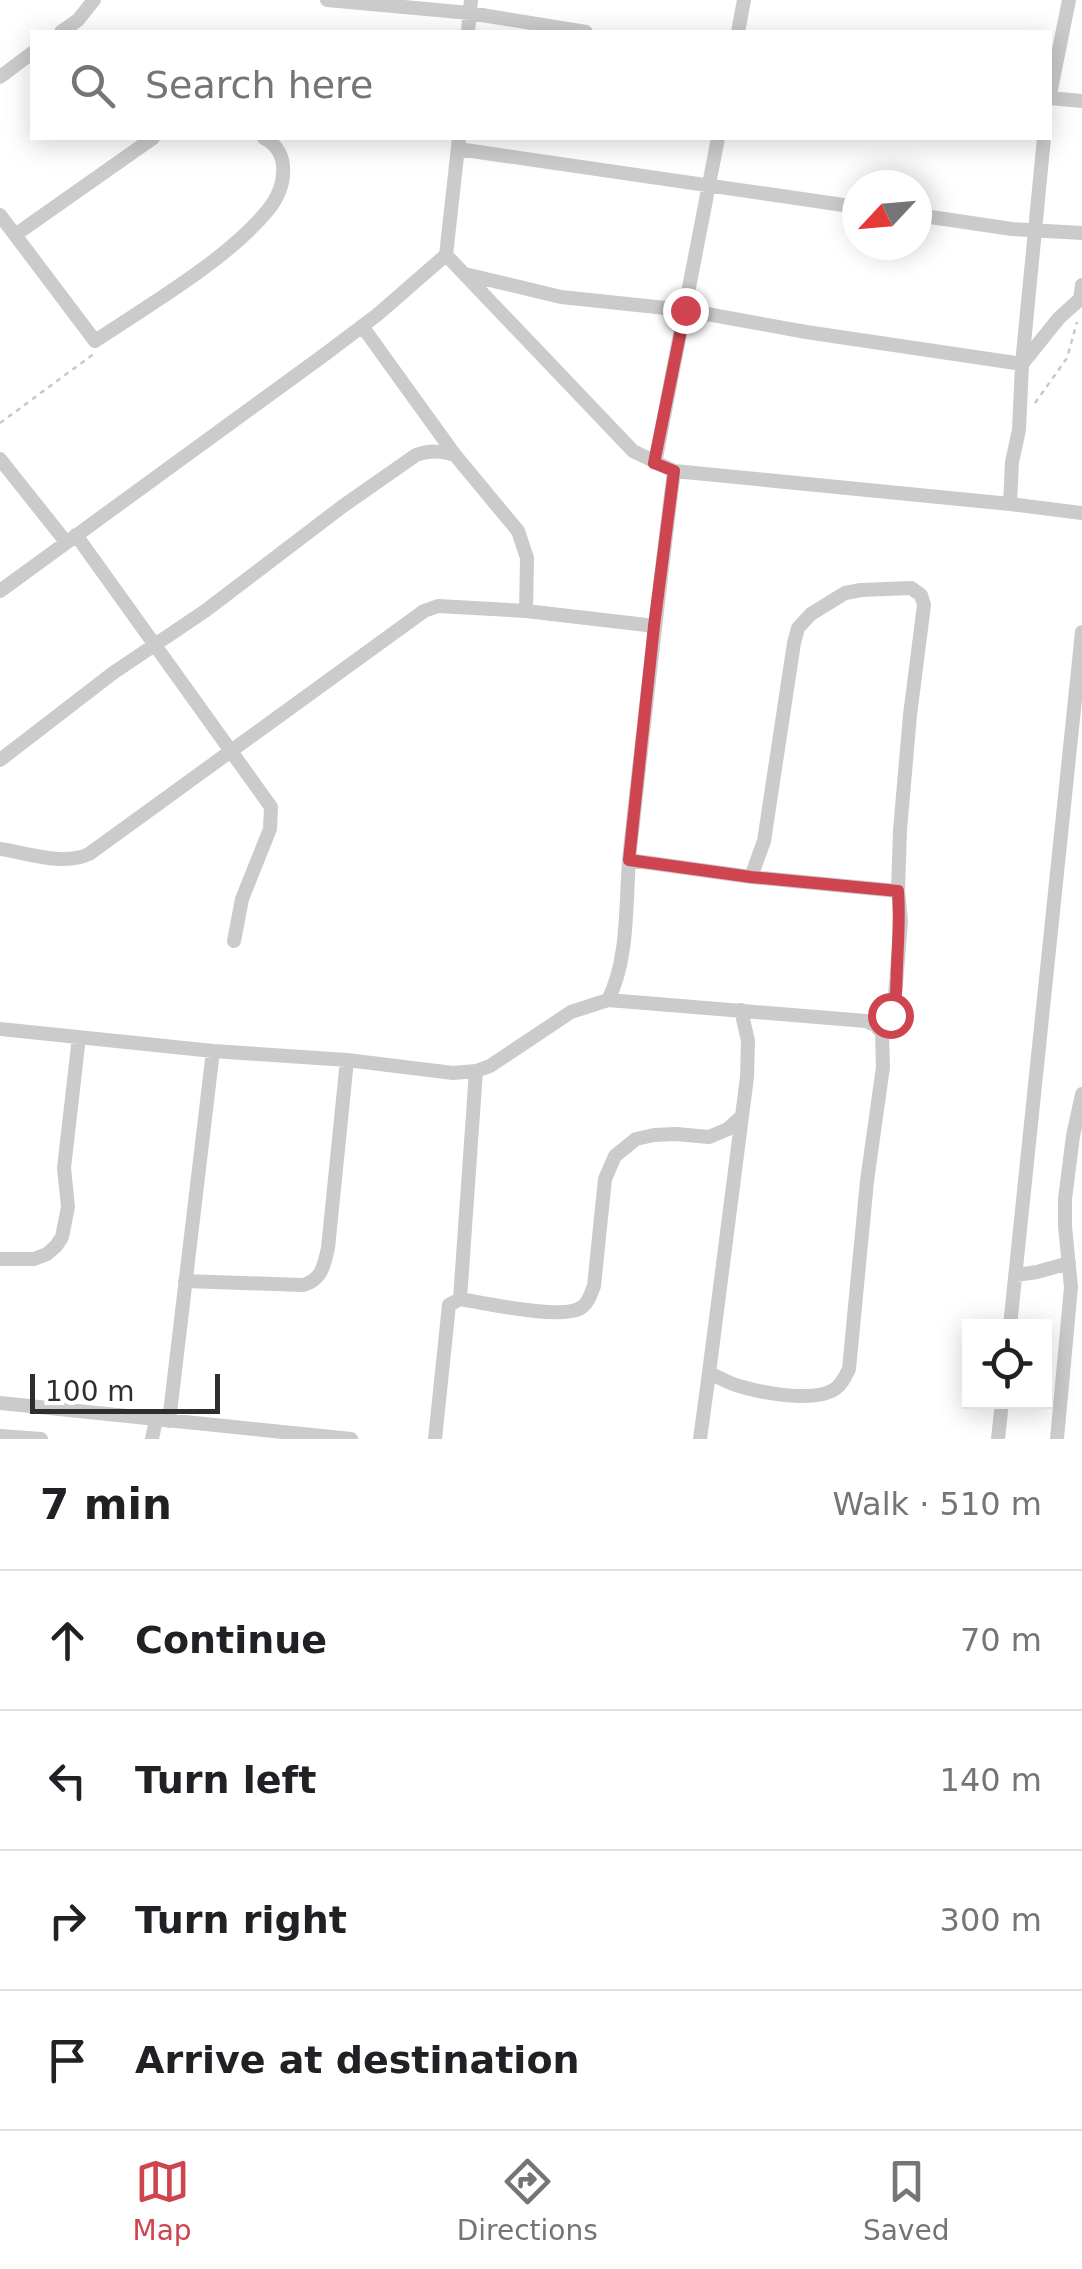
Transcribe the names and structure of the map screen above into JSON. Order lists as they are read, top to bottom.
{
  "scale_bar": "100 m",
  "north": "bottom left",
  "page": {
    "search": "Search here",
    "scale": "100 m",
    "heading": ["7 min", "Walk · 510 m"],
    "list": [
      ["Continue", "70 m"],
      ["Turn left", "140 m"],
      ["Turn right", "300 m"],
      "Arrive at destination"
    ],
    "nav": ["Map", "Directions", "Saved"]
  }
}
